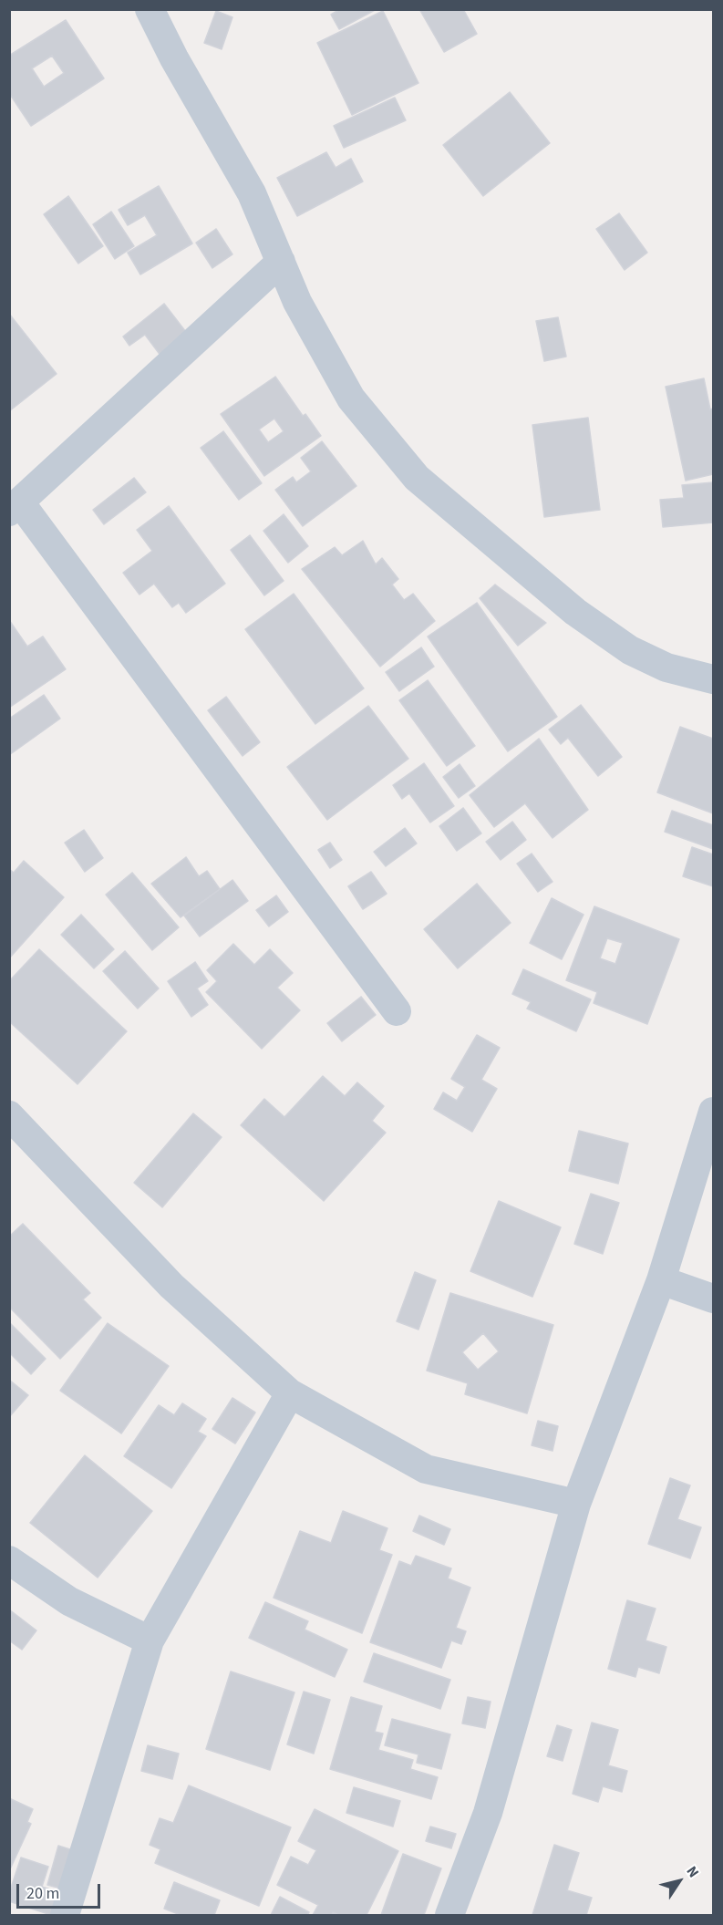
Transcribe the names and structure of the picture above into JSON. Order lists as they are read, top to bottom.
{
  "scale_bar": "20 m",
  "north": "top right"
}
